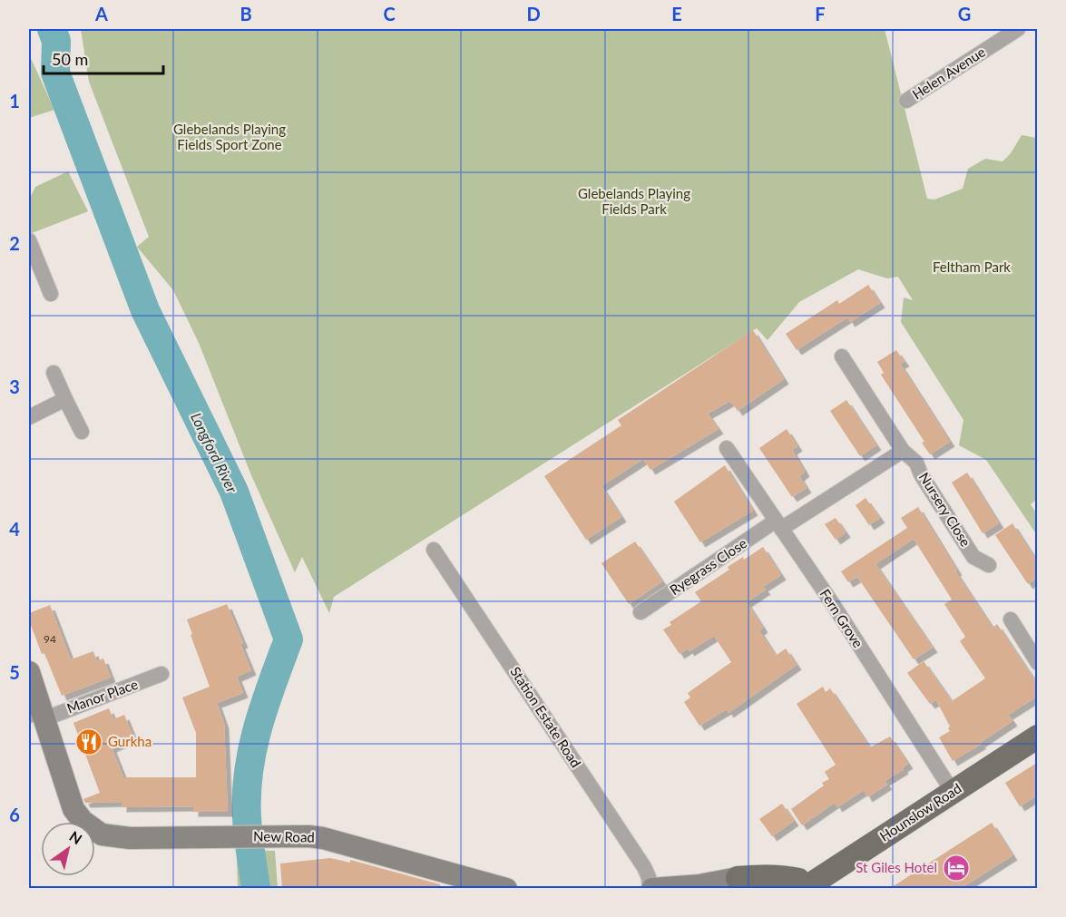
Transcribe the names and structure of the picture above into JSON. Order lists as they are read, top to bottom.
{
  "streets": {
    "main road": ["Hounslow Road", "New Road"],
    "street": [
      "Helen Avenue",
      "Nursery Close",
      "Ryegrass Close",
      "Fern Grove",
      "Manor Place",
      "Station Estate Road"
    ]
  },
  "crossings": [
    ["Ryegrass Close", "Fern Grove"],
    ["Fern Grove", "Hounslow Road"],
    ["Manor Place", "New Road"]
  ],
  "water": ["Longford River"],
  "parks": ["Glebelands Playing Fields Sport Zone", "Glebelands Playing Fields Park", "Feltham Park"],
  "places": {
    "restaurant": ["Gurkha"],
    "hotel": ["St Giles Hotel"]
  },
  "house_numbers": ["94"],
  "scale_bar": "50 m",
  "north": "top right",
  "grid": {
    "columns": [
      "A",
      "B",
      "C",
      "D",
      "E",
      "F",
      "G"
    ],
    "rows": [
      "1",
      "2",
      "3",
      "4",
      "5",
      "6"
    ]
  }
}
